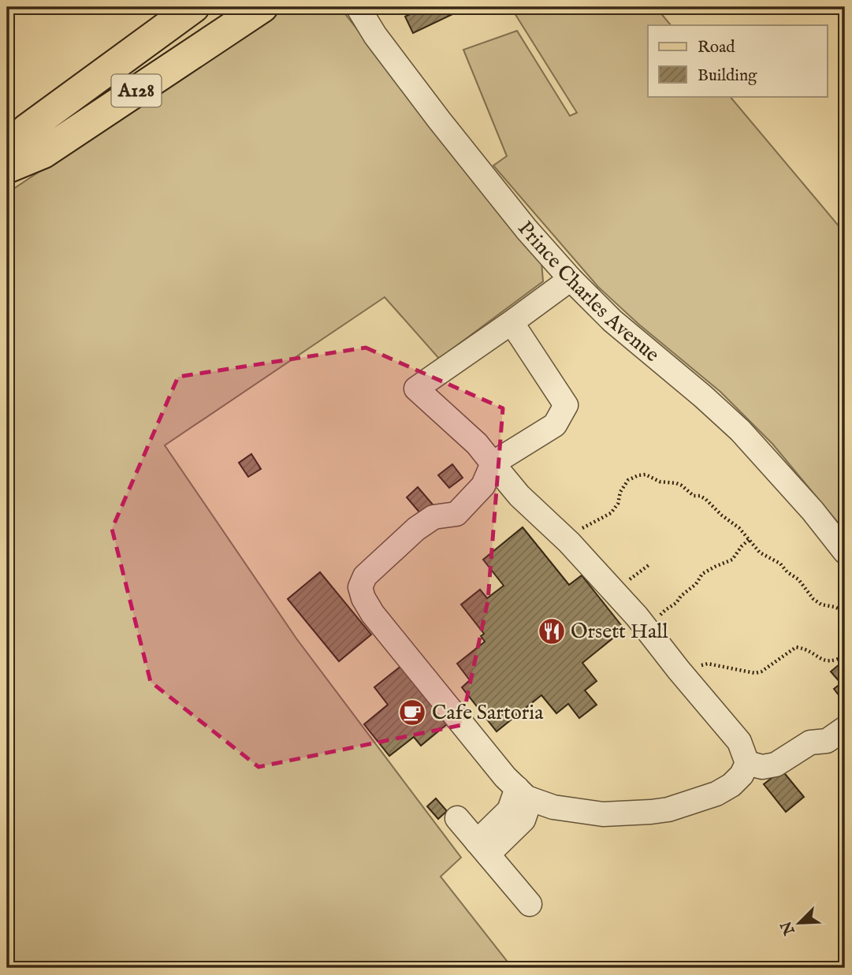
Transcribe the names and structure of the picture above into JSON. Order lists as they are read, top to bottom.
{
  "streets": {
    "main road": ["A128"],
    "street": ["Prince Charles Avenue"]
  },
  "places": {
    "restaurant": ["Orsett Hall"],
    "cafe": ["Cafe Sartoria"]
  },
  "legend": ["Road", "Building"],
  "north": "bottom left"
}
